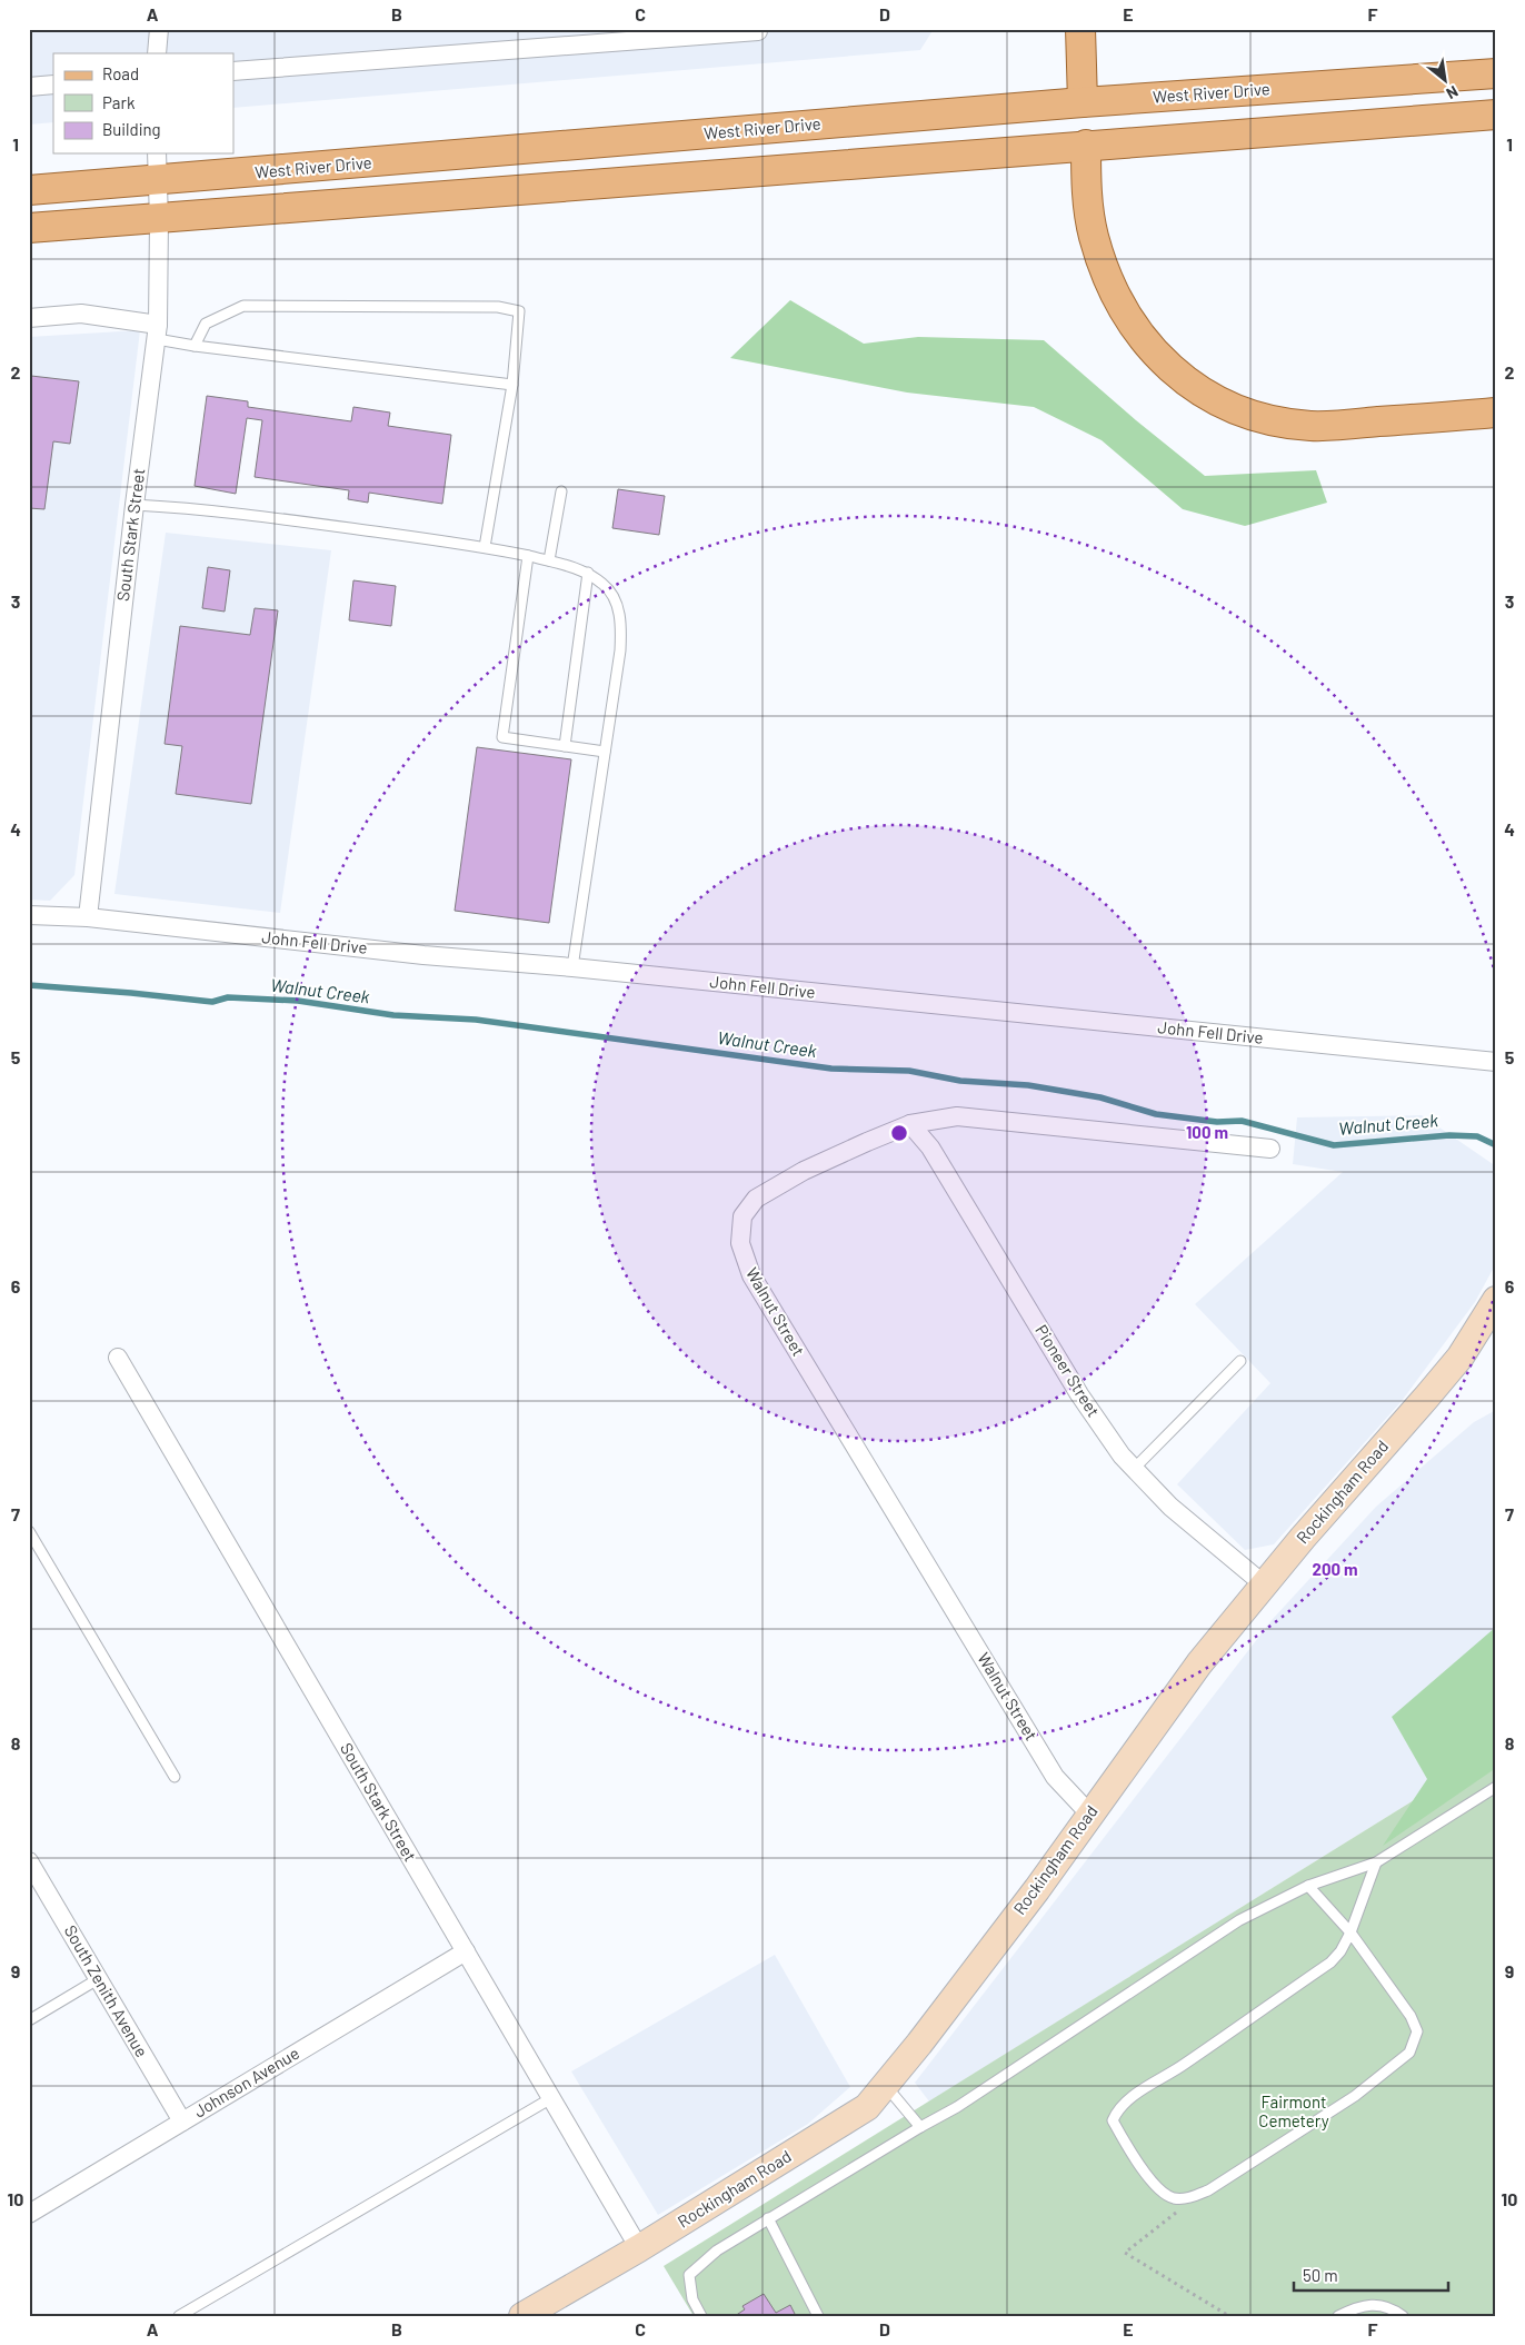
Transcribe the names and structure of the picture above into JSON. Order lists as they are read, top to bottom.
{
  "streets": {
    "main road": ["West River Drive"],
    "street": [
      "South Stark Street",
      "John Fell Drive",
      "Walnut Street",
      "Pioneer Street",
      "Rockingham Road",
      "South Zenith Avenue",
      "Johnson Avenue"
    ]
  },
  "crossings": [
    ["West River Drive", "South Stark Street"],
    ["South Stark Street", "John Fell Drive"],
    ["South Stark Street", "Rockingham Road"],
    ["South Stark Street", "Johnson Avenue"],
    ["Walnut Street", "Pioneer Street"],
    ["Walnut Street", "Rockingham Road"],
    ["Pioneer Street", "Rockingham Road"],
    ["South Zenith Avenue", "Johnson Avenue"]
  ],
  "water": ["Walnut Creek"],
  "parks": ["Fairmont Cemetery"],
  "legend": ["Road", "Park", "Building"],
  "scale_bar": "50 m",
  "north": "bottom right",
  "grid": {
    "columns": [
      "A",
      "B",
      "C",
      "D",
      "E",
      "F"
    ],
    "rows": [
      "1",
      "2",
      "3",
      "4",
      "5",
      "6",
      "7",
      "8",
      "9",
      "10"
    ]
  },
  "rings": ["100 m", "200 m"]
}
